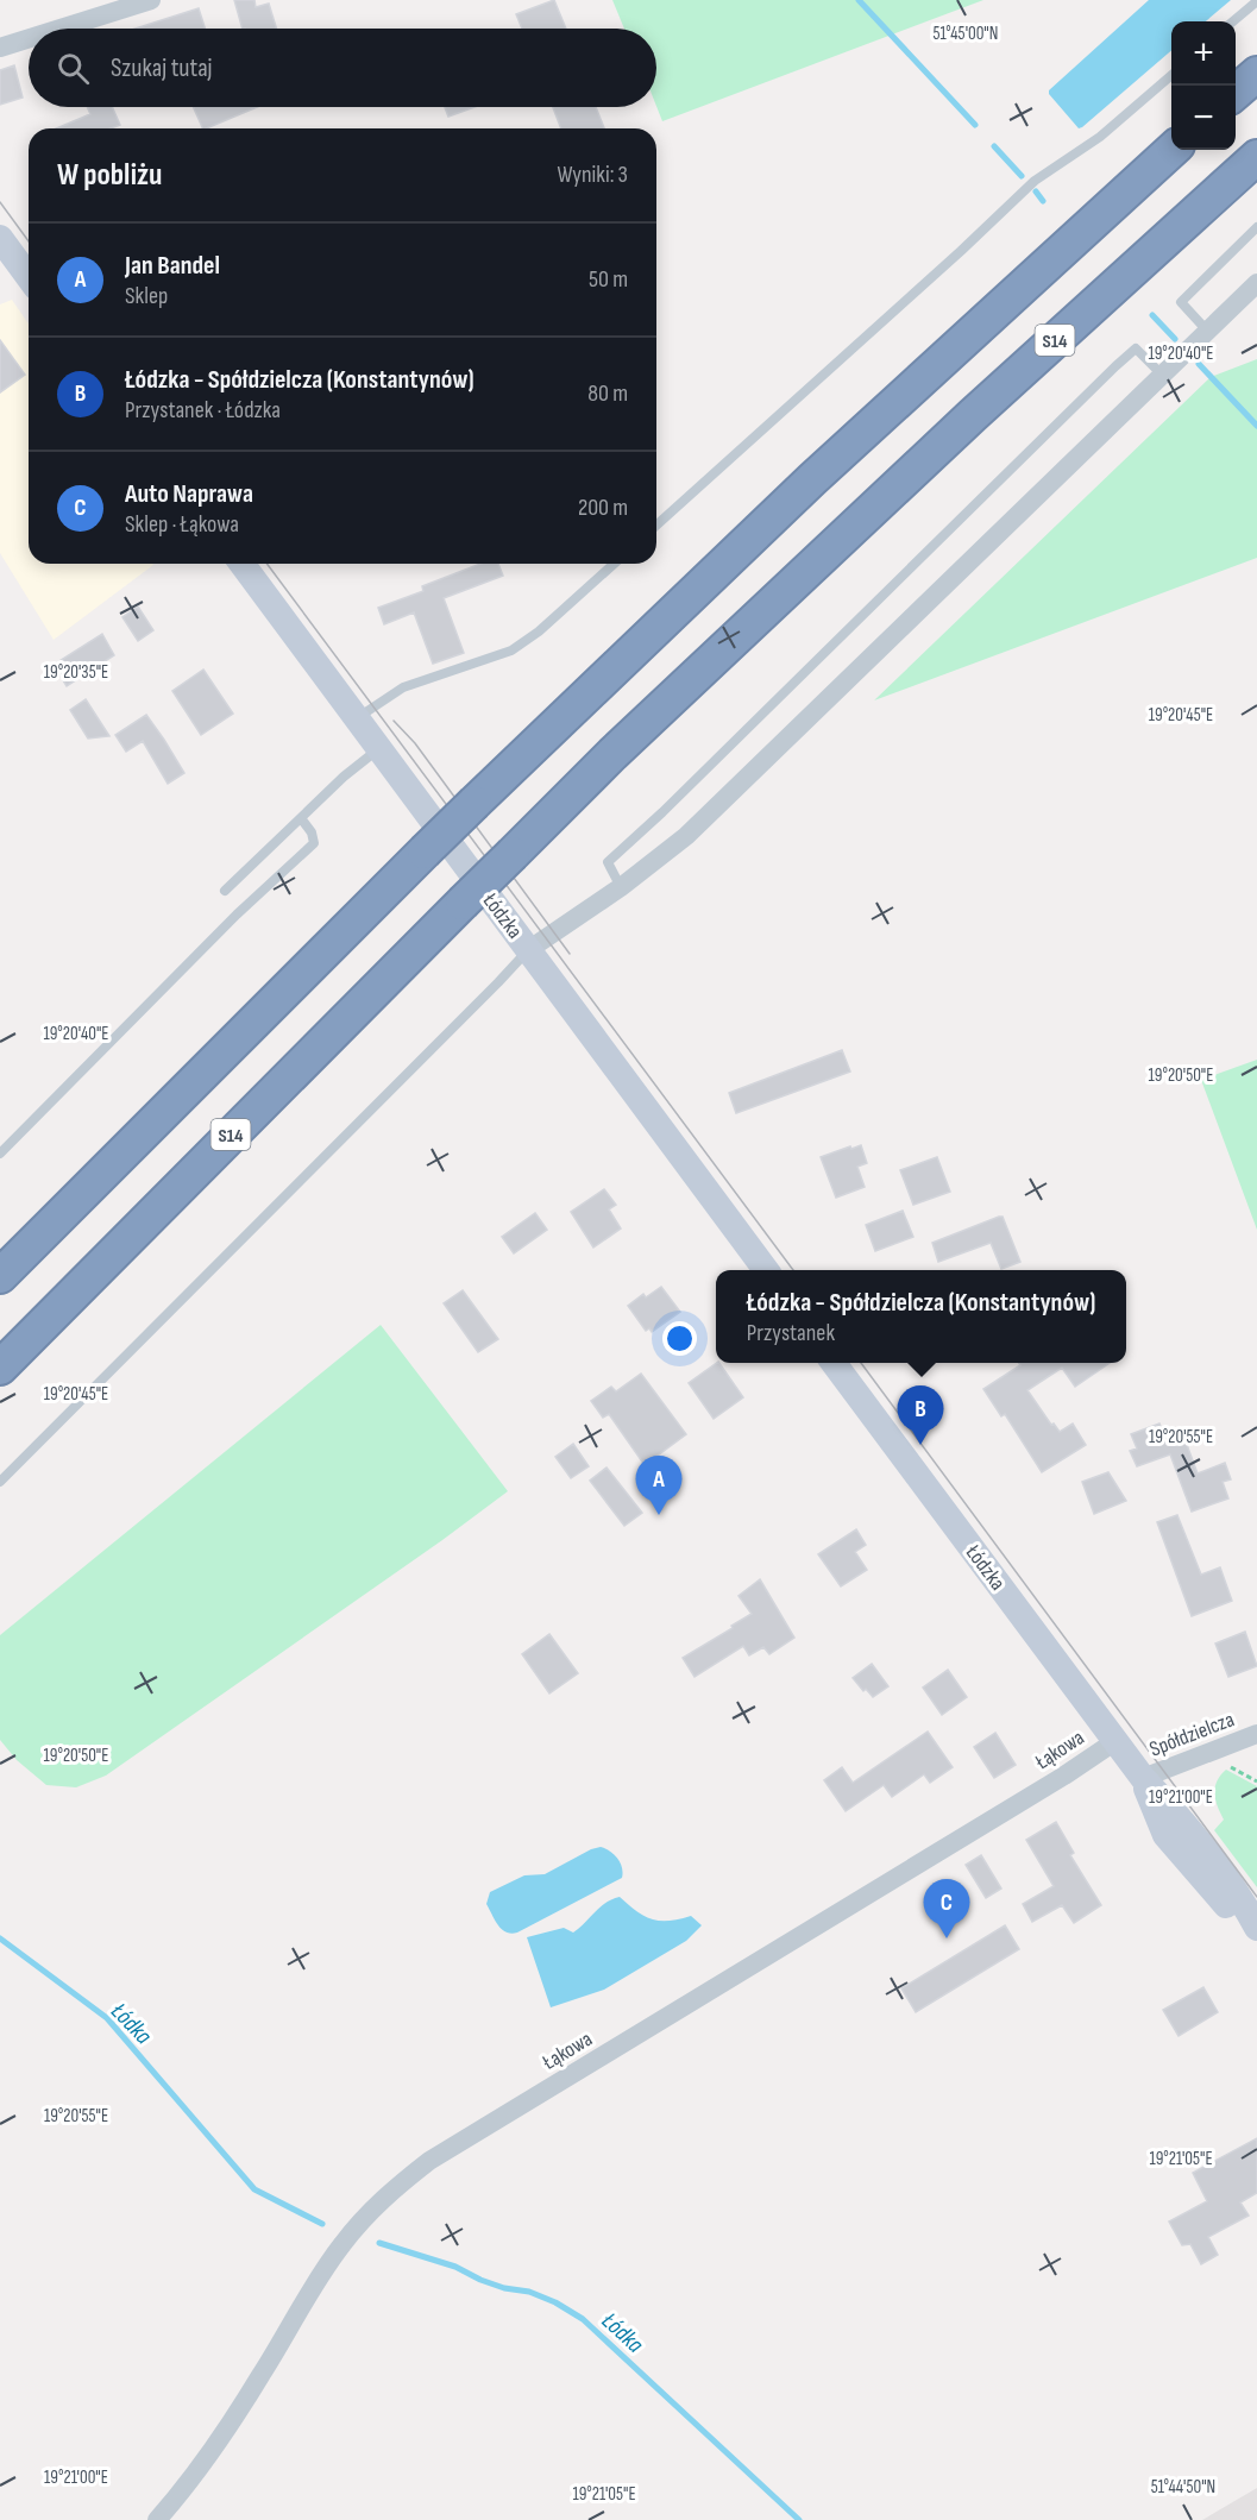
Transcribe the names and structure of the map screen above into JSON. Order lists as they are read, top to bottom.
{
  "streets": {
    "highway": ["S14"],
    "main road": ["Łódzka"],
    "street": ["Spółdzielcza", "Łąkowa"]
  },
  "crossings": [
    ["Łódzka", "Spółdzielcza"],
    ["Łódzka", "Łąkowa"]
  ],
  "water": ["Łódka"],
  "page": {
    "map_buttons": ["+", "−"],
    "search": "Szukaj tutaj",
    "heading": ["W pobliżu", "Wyniki: 3"],
    "list": [
      {
        "mark": "A",
        "name": "Jan Bandel",
        "note": "Sklep",
        "value": "50 m"
      },
      {
        "mark": "B",
        "name": "Łódzka - Spółdzielcza (Konstantynów)",
        "note": "Przystanek · Łódzka",
        "value": "80 m"
      },
      {
        "mark": "C",
        "name": "Auto Naprawa",
        "note": "Sklep · Łąkowa",
        "value": "200 m"
      }
    ],
    "popup": ["Łódzka - Spółdzielcza (Konstantynów)", "Przystanek"],
    "pins": ["B", "A", "C"]
  },
  "coordinates": [
    "51°45'00\"N",
    "19°20'40\"E",
    "19°20'35\"E",
    "19°20'45\"E",
    "19°20'50\"E",
    "19°20'55\"E",
    "19°21'00\"E",
    "19°21'05\"E",
    "51°44'50\"N"
  ]
}
